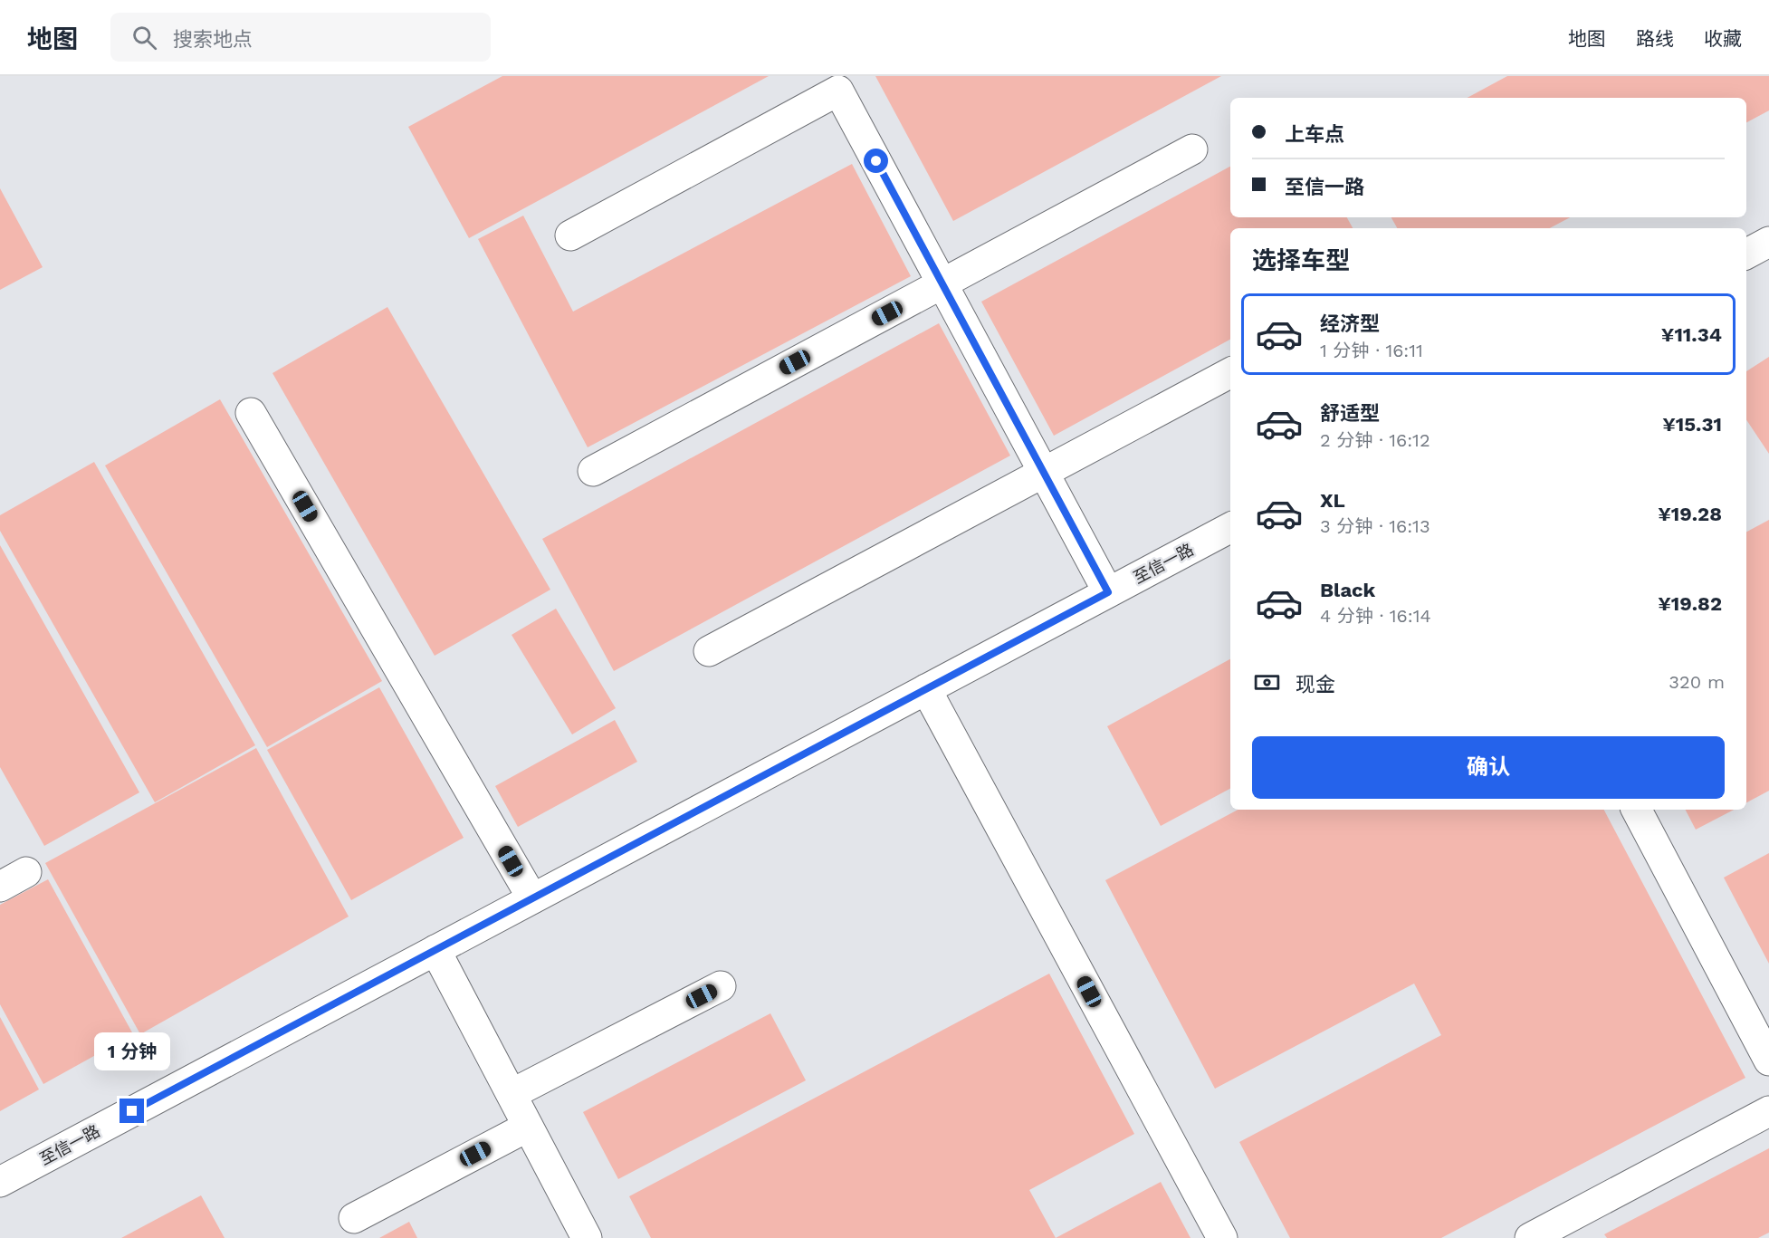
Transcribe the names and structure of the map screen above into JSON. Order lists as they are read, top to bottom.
{
  "streets": {
    "street": ["至信一路"]
  },
  "page": {
    "header": "地图",
    "search": "搜索地点",
    "nav": ["地图", "路线", "收藏"],
    "banner": ["上车点", "至信一路"],
    "heading": "选择车型",
    "list": [
      {
        "name": "经济型",
        "note": "1 分钟 · 16:11",
        "value": "¥11.34"
      },
      {
        "name": "舒适型",
        "note": "2 分钟 · 16:12",
        "value": "¥15.31"
      },
      {
        "name": "XL",
        "note": "3 分钟 · 16:13",
        "value": "¥19.28"
      },
      {
        "name": "Black",
        "note": "4 分钟 · 16:14",
        "value": "¥19.82"
      }
    ],
    "pay": ["现金", "320 m"],
    "buttons": "确认",
    "bubble": "1 分钟"
  }
}
